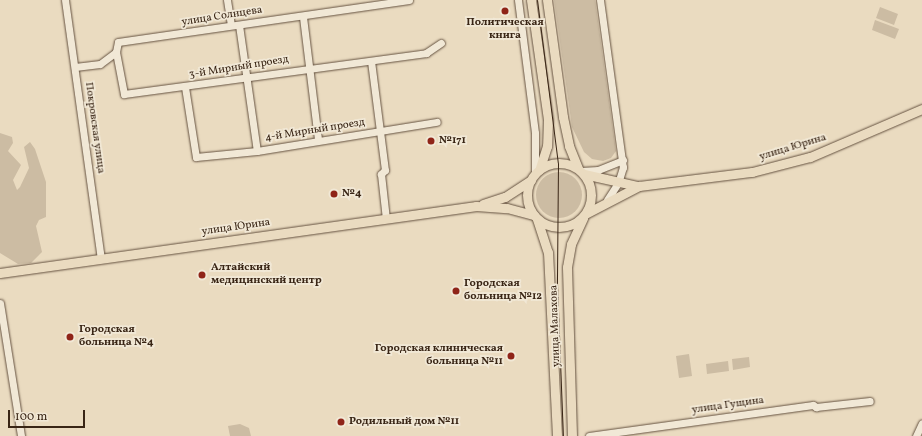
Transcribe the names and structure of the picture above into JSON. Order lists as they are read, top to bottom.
{
  "streets": {
    "main road": ["улица Юрина", "улица Малахова"],
    "street": [
      "улица Солнцева",
      "3-й Мирный проезд",
      "Покровская улица",
      "4-й Мирный проезд",
      "улица Гущина"
    ]
  },
  "crossings": [
    ["улица Солнцева", "3-й Мирный проезд"],
    ["3-й Мирный проезд", "4-й Мирный проезд"],
    ["Покровская улица", "улица Юрина"],
    ["улица Юрина", "улица Малахова"]
  ],
  "places": [
    "Политическая книга",
    "№171",
    "№4",
    "Алтайский медицинский центр",
    "Городская больница №12",
    "Городская больница №4",
    "Городская клиническая больница №11",
    "Родильный дом №11"
  ],
  "scale_bar": "100 m"
}
